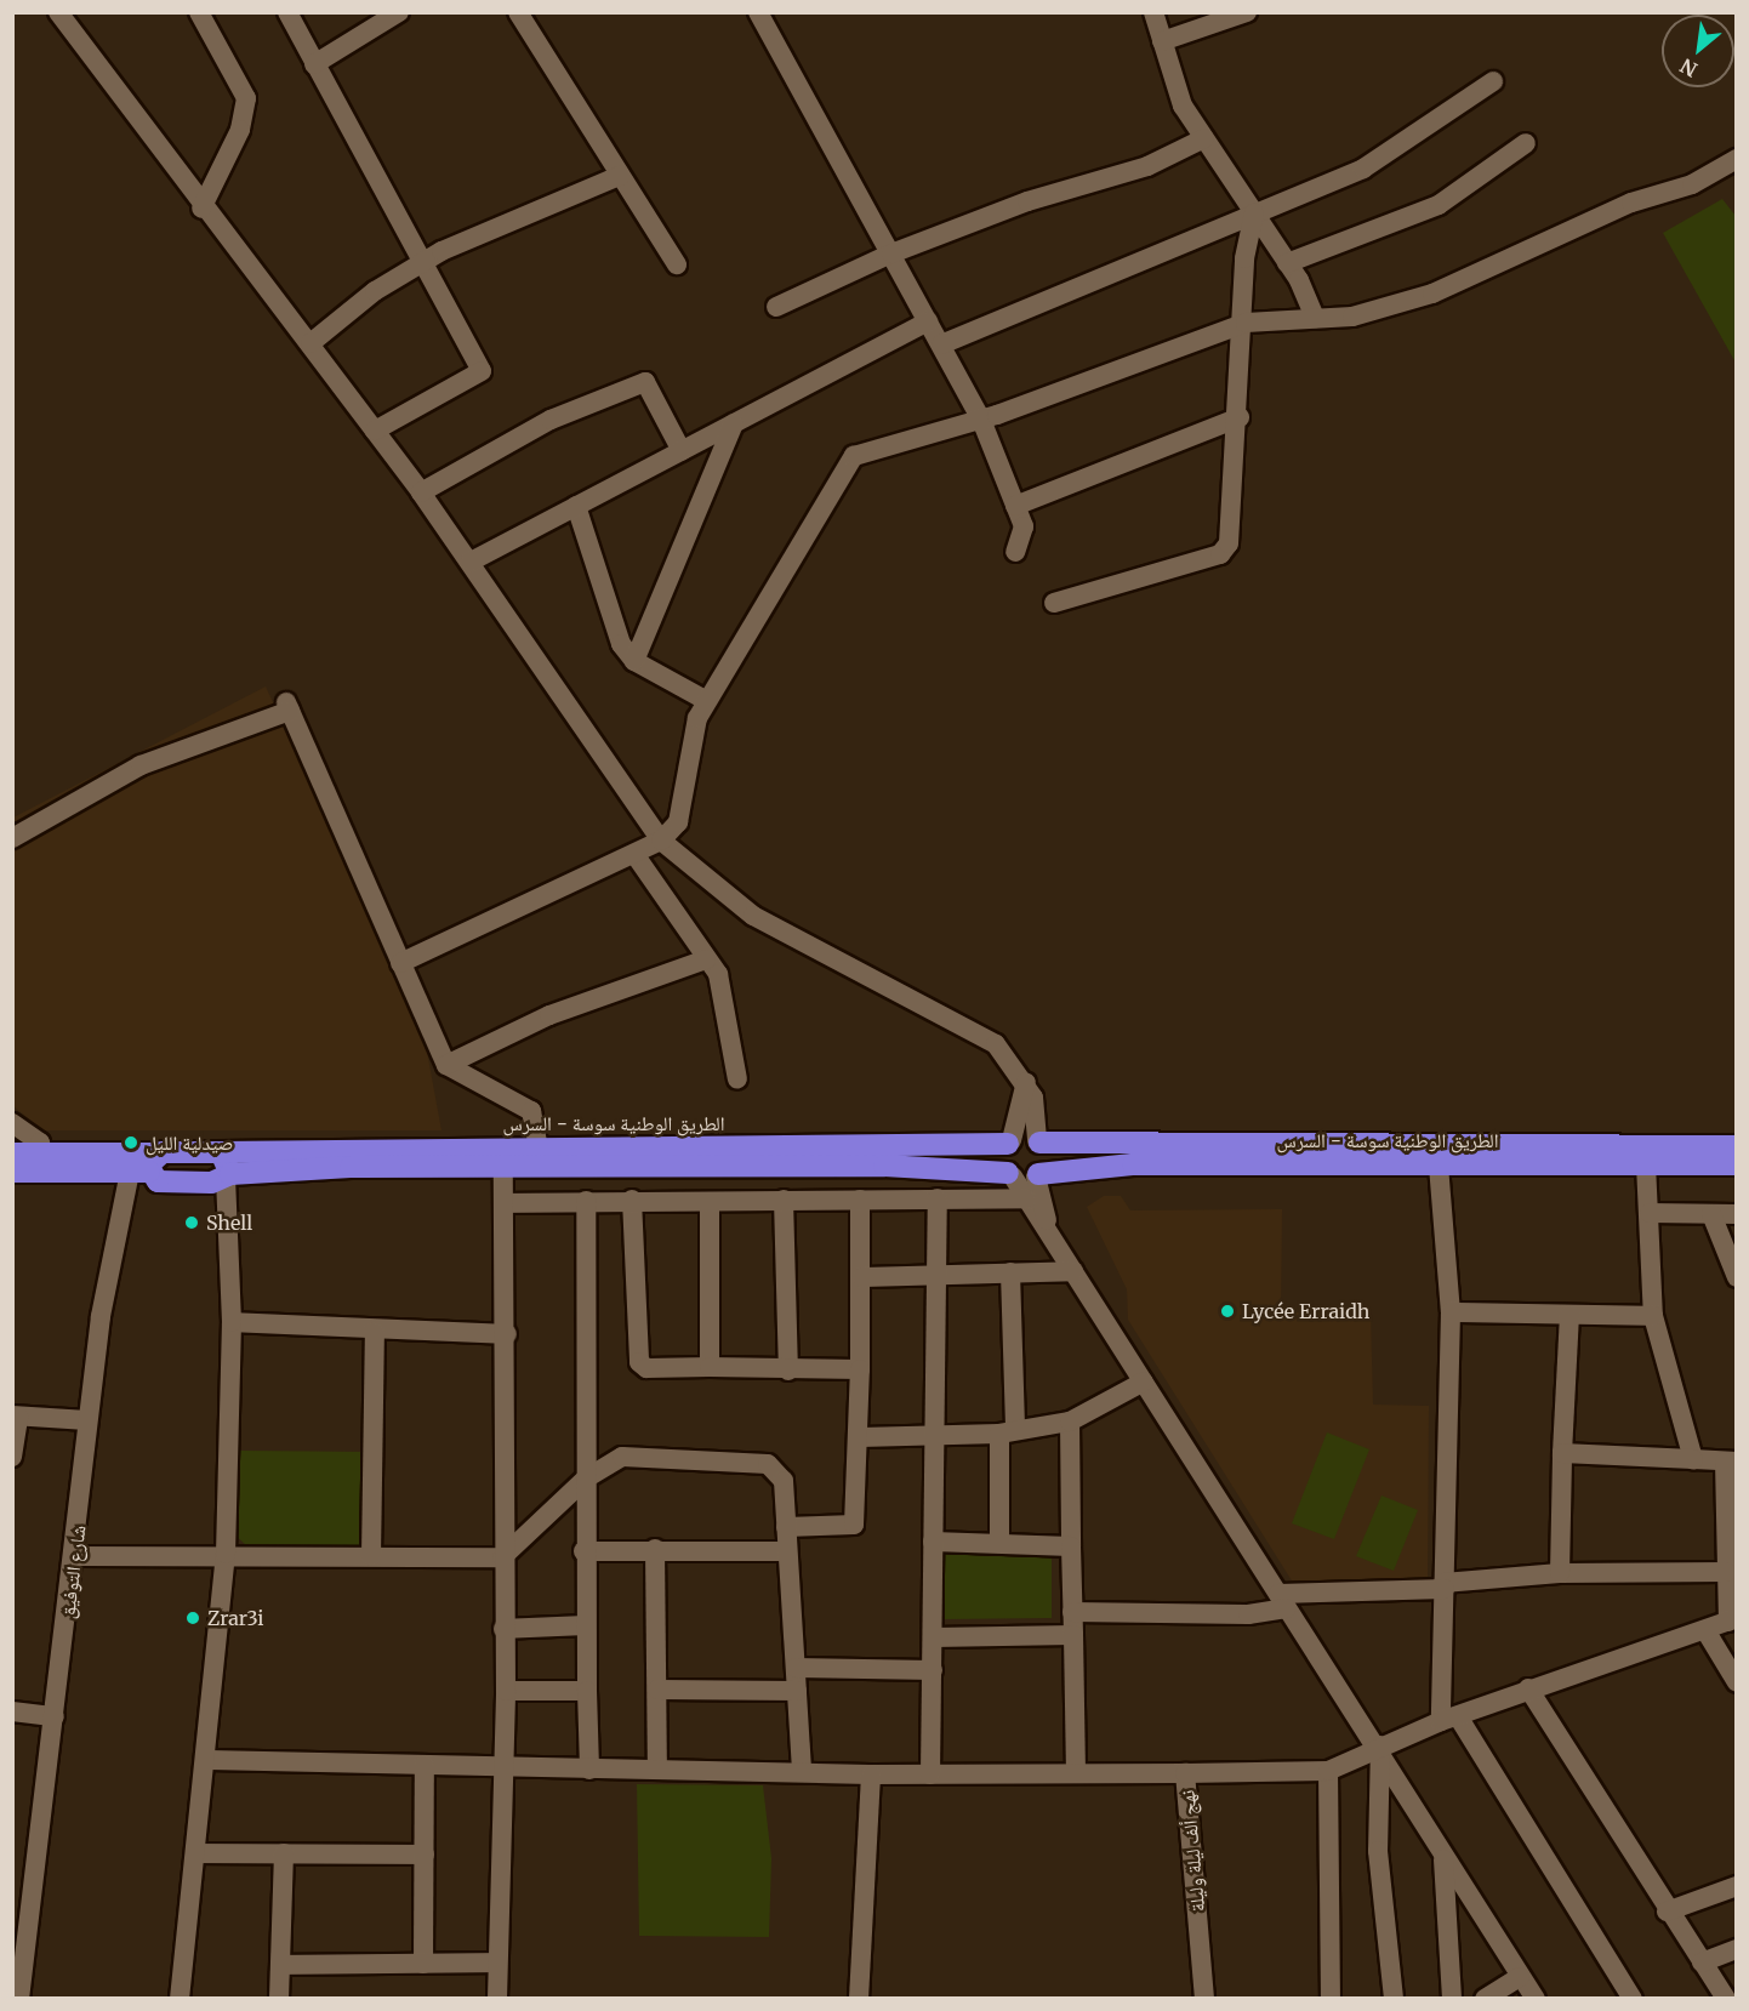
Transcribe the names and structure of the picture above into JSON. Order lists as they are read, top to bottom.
{
  "streets": {
    "highway": ["الطريق الوطنية سوسة - السرس"],
    "street": ["شارع التوفيق", "نهج ألف ليلة وليلة"]
  },
  "crossings": [
    ["الطريق الوطنية سوسة - السرس", "شارع التوفيق"]
  ],
  "places": [
    "صيدلية الليل",
    "Shell",
    "Lycée Erraidh",
    "Zrar3i"
  ],
  "north": "bottom left"
}
